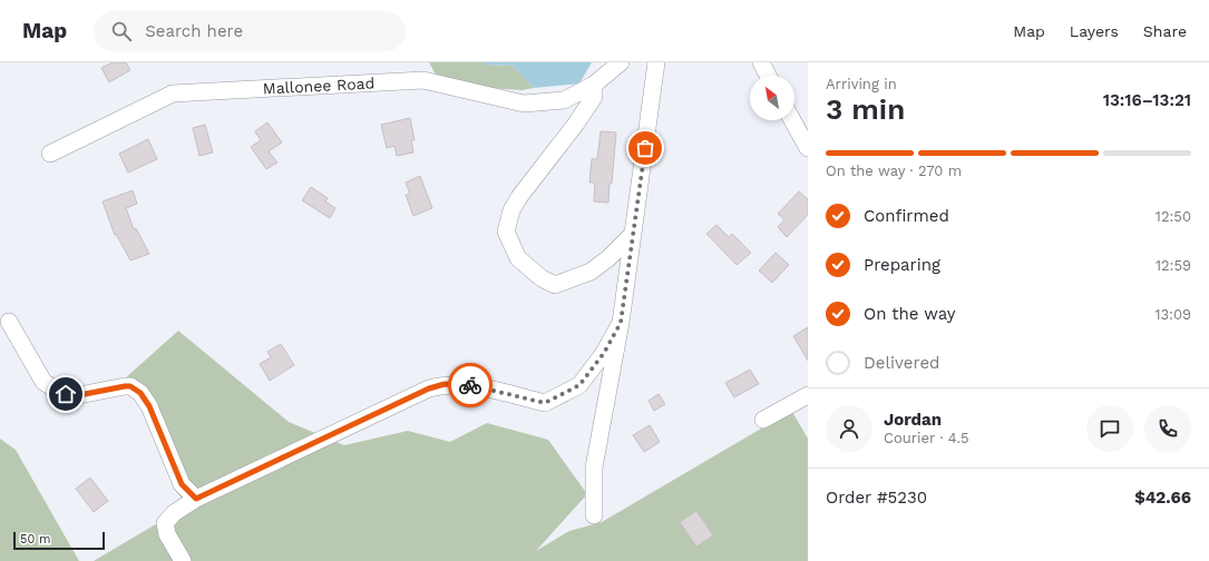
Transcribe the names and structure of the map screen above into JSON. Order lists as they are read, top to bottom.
{
  "streets": {
    "street": ["Mallonee Road"]
  },
  "scale_bar": "50 m",
  "north": "top left",
  "page": {
    "header": "Map",
    "search": "Search here",
    "nav": ["Map", "Layers", "Share"],
    "heading": ["3 min", "Arriving in", "13:16–13:21"],
    "panel": [
      "Jordan",
      "Courier · 4.5",
      "Order #5230",
      "$42.66"
    ],
    "bar": "On the way · 270 m",
    "list": [
      ["Confirmed", "12:50"],
      ["Preparing", "12:59"],
      ["On the way", "13:09"],
      "Delivered"
    ],
    "scale": "50 m"
  }
}
